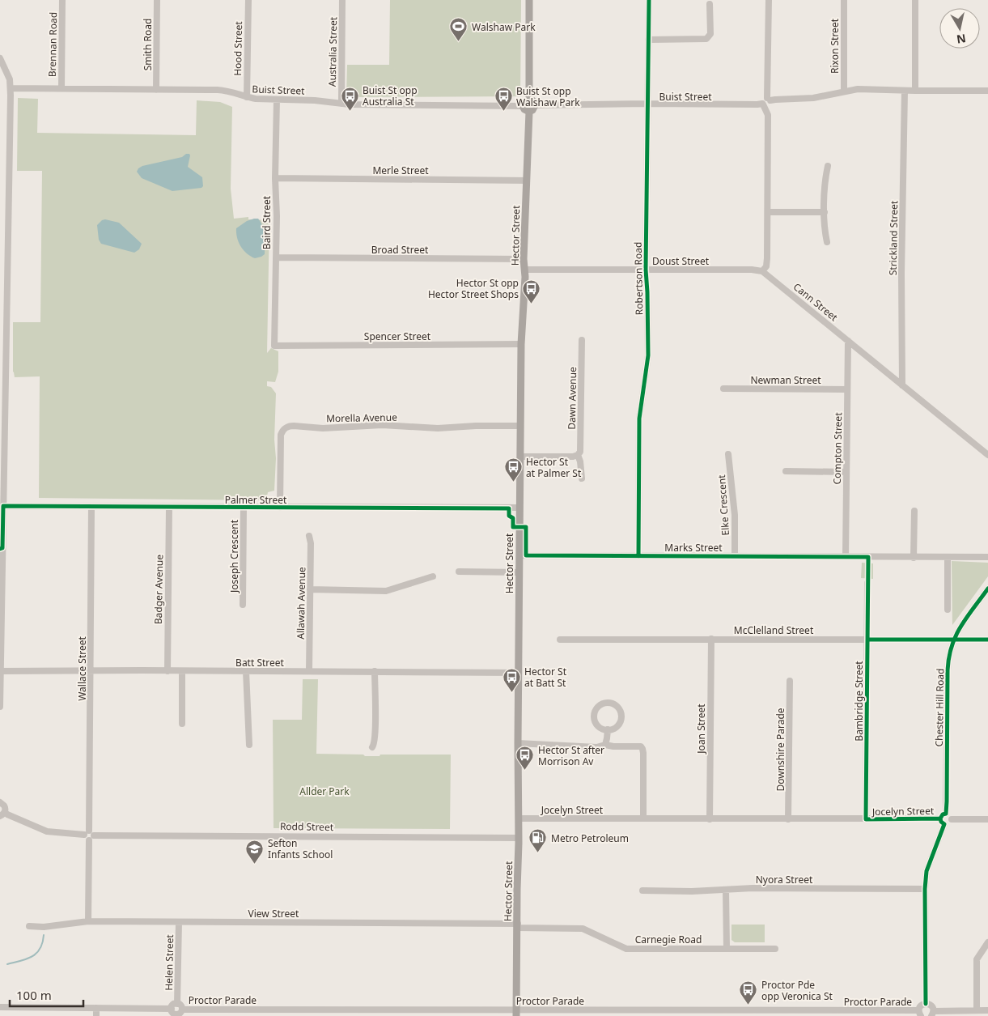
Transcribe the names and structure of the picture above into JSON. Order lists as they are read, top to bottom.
{
  "streets": {
    "main road": ["Hector Street"],
    "street": [
      "Brennan Road",
      "Smith Road",
      "Rixon Street",
      "Hood Street",
      "Australia Street",
      "Buist Street",
      "Merle Street",
      "Baird Street",
      "Strickland Street",
      "Broad Street",
      "Doust Street",
      "Robertson Road",
      "Cann Street",
      "Spencer Street",
      "Newman Street",
      "Dawn Avenue",
      "Morella Avenue",
      "Compton Street",
      "Palmer Street",
      "Elke Crescent",
      "Marks Street",
      "Joseph Crescent",
      "Badger Avenue",
      "Allawah Avenue",
      "McClelland Street",
      "Batt Street",
      "Wallace Street",
      "Bambridge Street",
      "Chester Hill Road",
      "Joan Street",
      "Downshire Parade",
      "Jocelyn Street",
      "Rodd Street",
      "Nyora Street",
      "View Street",
      "Carnegie Road",
      "Helen Street",
      "Proctor Parade"
    ]
  },
  "crossings": [
    ["Brennan Road", "Buist Street"],
    ["Smith Road", "Buist Street"],
    ["Hood Street", "Buist Street"],
    ["Australia Street", "Buist Street"],
    ["Buist Street", "Baird Street"],
    ["Buist Street", "Hector Street"],
    ["Buist Street", "Robertson Road"],
    ["Merle Street", "Baird Street"],
    ["Merle Street", "Hector Street"],
    ["Baird Street", "Broad Street"],
    ["Baird Street", "Spencer Street"],
    ["Hector Street", "Broad Street"],
    ["Hector Street", "Doust Street"],
    ["Hector Street", "Spencer Street"],
    ["Hector Street", "Morella Avenue"],
    ["Hector Street", "Palmer Street"],
    ["Hector Street", "Marks Street"],
    ["Hector Street", "Batt Street"],
    ["Hector Street", "Jocelyn Street"],
    ["Hector Street", "Rodd Street"],
    ["Hector Street", "View Street"],
    ["Hector Street", "Carnegie Road"],
    ["Hector Street", "Proctor Parade"],
    ["Strickland Street", "Cann Street"],
    ["Doust Street", "Robertson Road"],
    ["Doust Street", "Cann Street"],
    ["Robertson Road", "Marks Street"],
    ["Cann Street", "Compton Street"],
    ["Newman Street", "Compton Street"],
    ["Morella Avenue", "Palmer Street"],
    ["Compton Street", "Marks Street"],
    ["Palmer Street", "Joseph Crescent"],
    ["Palmer Street", "Badger Avenue"],
    ["Palmer Street", "Wallace Street"],
    ["Elke Crescent", "Marks Street"],
    ["Badger Avenue", "Batt Street"],
    ["Allawah Avenue", "Batt Street"],
    ["McClelland Street", "Bambridge Street"],
    ["McClelland Street", "Chester Hill Road"],
    ["McClelland Street", "Joan Street"],
    ["Batt Street", "Wallace Street"],
    ["Wallace Street", "Rodd Street"],
    ["Wallace Street", "View Street"],
    ["Bambridge Street", "Jocelyn Street"],
    ["Chester Hill Road", "Jocelyn Street"],
    ["Joan Street", "Jocelyn Street"],
    ["Downshire Parade", "Jocelyn Street"],
    ["View Street", "Carnegie Road"],
    ["View Street", "Helen Street"],
    ["Helen Street", "Proctor Parade"]
  ],
  "parks": ["Allder Park"],
  "places": {
    "sports": ["Walshaw Park"],
    "bus stop": [
      "Buist St opp Australia St",
      "Buist St opp Walshaw Park",
      "Hector St opp Hector Street Shops",
      "Hector St at Palmer St",
      "Hector St at Batt St",
      "Hector St after Morrison Av",
      "Proctor Pde opp Veronica St"
    ],
    "fuel station": ["Metro Petroleum"],
    "school or university": ["Sefton Infants School"]
  },
  "scale_bar": "100 m",
  "north": "bottom"
}
